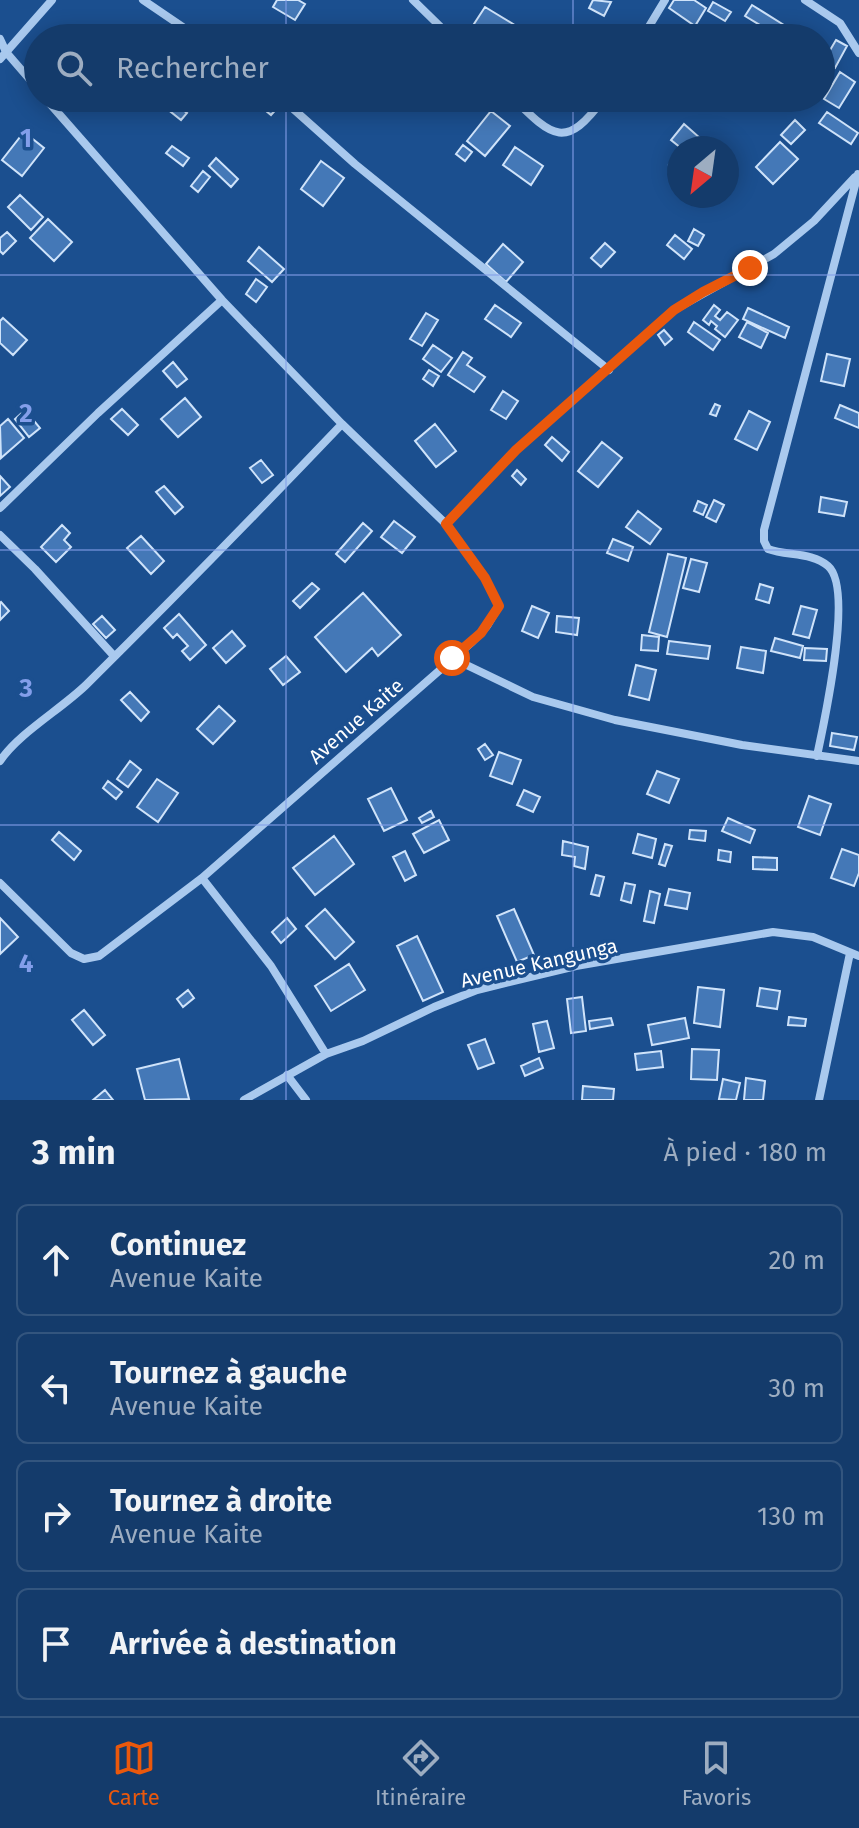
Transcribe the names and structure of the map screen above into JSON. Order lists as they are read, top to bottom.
{
  "streets": {
    "street": ["Avenue Kaite", "Avenue Kangunga"]
  },
  "north": "bottom left",
  "page": {
    "search": "Rechercher",
    "heading": ["3 min", "À pied · 180 m"],
    "list": [
      ["Continuez", "Avenue Kaite", "20 m"],
      ["Tournez à gauche", "Avenue Kaite", "30 m"],
      ["Tournez à droite", "Avenue Kaite", "130 m"],
      "Arrivée à destination"
    ],
    "nav": ["Carte", "Itinéraire", "Favoris"]
  },
  "grid": {
    "rows": [
      "1",
      "2",
      "3",
      "4"
    ]
  }
}
